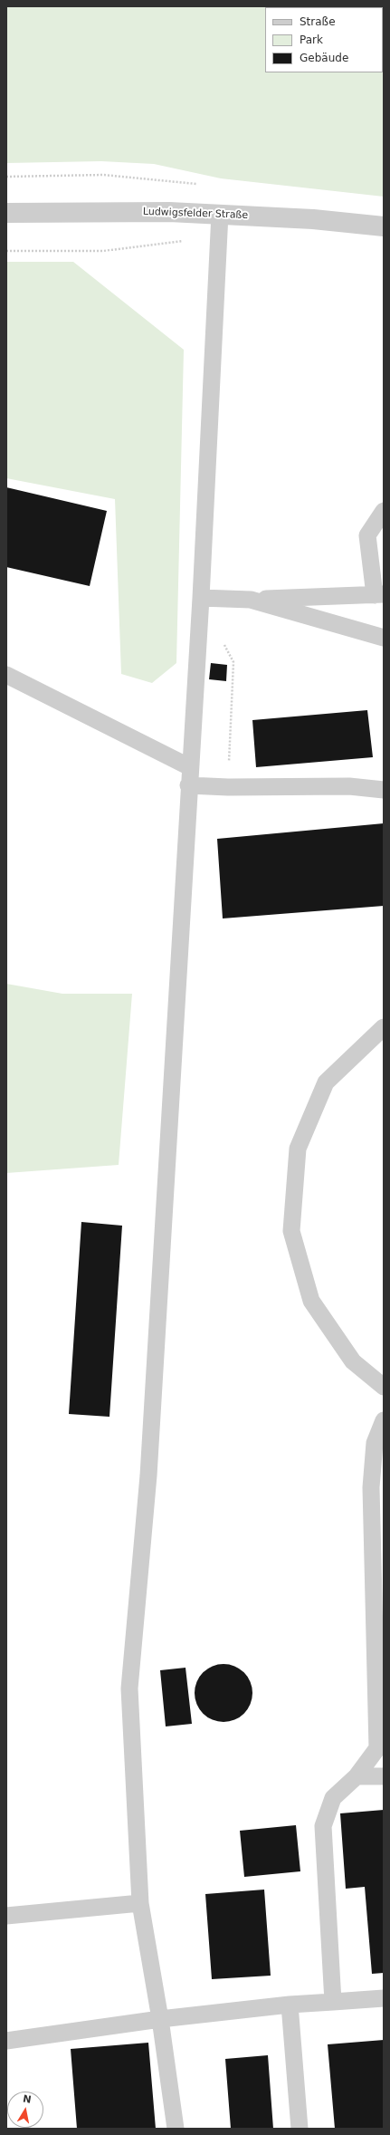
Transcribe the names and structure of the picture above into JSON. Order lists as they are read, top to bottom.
{
  "streets": {
    "street": ["Ludwigsfelder Straße"]
  },
  "legend": ["Straße", "Park", "Gebäude"],
  "north": "top"
}
